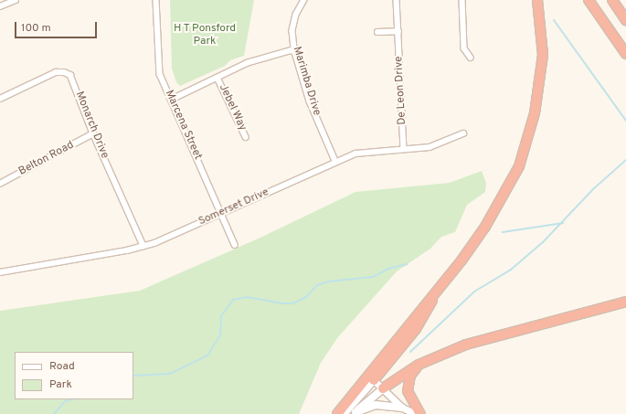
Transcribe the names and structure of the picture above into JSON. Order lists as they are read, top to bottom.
{
  "streets": {
    "street": [
      "Marimba Drive",
      "De Leon Drive",
      "Jebel Way",
      "Monarch Drive",
      "Marcena Street",
      "Belton Road",
      "Somerset Drive"
    ]
  },
  "crossings": [
    ["Marimba Drive", "Somerset Drive"],
    ["De Leon Drive", "Somerset Drive"],
    ["Monarch Drive", "Belton Road"],
    ["Monarch Drive", "Somerset Drive"],
    ["Marcena Street", "Somerset Drive"]
  ],
  "parks": ["H T Ponsford Park"],
  "legend": ["Road", "Park"],
  "scale_bar": "100 m"
}
